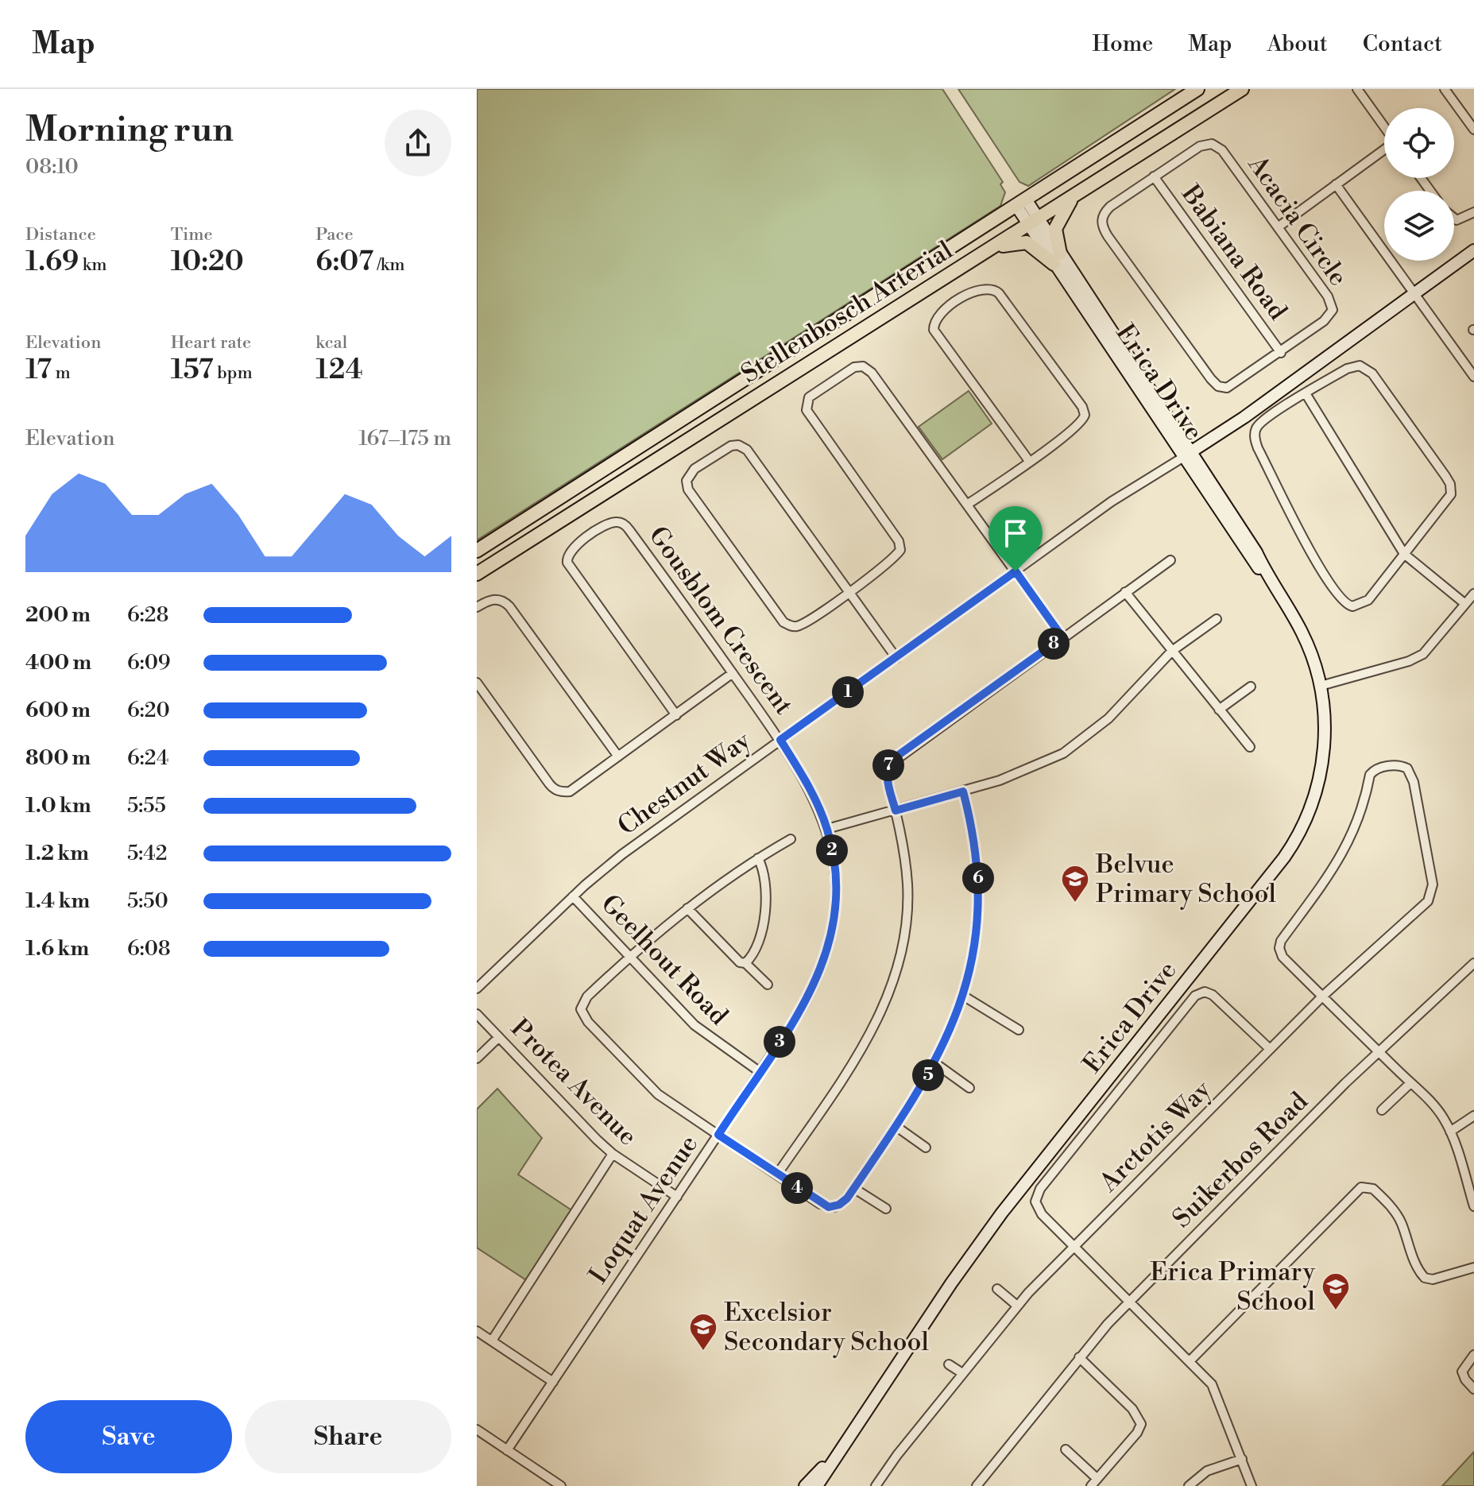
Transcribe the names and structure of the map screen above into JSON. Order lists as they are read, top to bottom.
{
  "streets": {
    "main road": ["Stellenbosch Arterial", "Erica Drive"],
    "street": [
      "Acacia Circle",
      "Babiana Road",
      "Gousblom Crescent",
      "Chestnut Way",
      "Geelhout Road",
      "Protea Avenue",
      "Arctotis Way",
      "Suikerbos Road",
      "Loquat Avenue"
    ]
  },
  "crossings": [
    ["Acacia Circle", "Babiana Road"],
    ["Stellenbosch Arterial", "Erica Drive"],
    ["Erica Drive", "Chestnut Way"],
    ["Gousblom Crescent", "Chestnut Way"],
    ["Gousblom Crescent", "Loquat Avenue"],
    ["Chestnut Way", "Geelhout Road"],
    ["Chestnut Way", "Loquat Avenue"],
    ["Geelhout Road", "Loquat Avenue"],
    ["Protea Avenue", "Loquat Avenue"]
  ],
  "places": {
    "school or university": ["Belvue Primary School", "Erica Primary School", "Excelsior Secondary School"]
  },
  "page": {
    "header": "Map",
    "nav": [
      "Home",
      "Map",
      "About",
      "Contact"
    ],
    "heading": ["Morning run", "08:10"],
    "stats": [
      ["Distance", "1.69 km"],
      ["Time", "10:20"],
      ["Pace", "6:07 /km"],
      ["Elevation", "17 m"],
      ["Heart rate", "157 bpm"],
      ["kcal", "124"]
    ],
    "chart": ["Elevation", "167–175 m"],
    "list": [
      {
        "name": "200 m",
        "note": "6:28"
      },
      {
        "name": "400 m",
        "note": "6:09"
      },
      {
        "name": "600 m",
        "note": "6:20"
      },
      {
        "name": "800 m",
        "note": "6:24"
      },
      {
        "name": "1.0 km",
        "note": "5:55"
      },
      {
        "name": "1.2 km",
        "note": "5:42"
      },
      {
        "name": "1.4 km",
        "note": "5:50"
      },
      {
        "name": "1.6 km",
        "note": "6:08"
      }
    ],
    "pins": [
      "8",
      "1",
      "7",
      "2",
      "6",
      "3",
      "5",
      "4"
    ],
    "buttons": ["Save", "Share"]
  }
}
